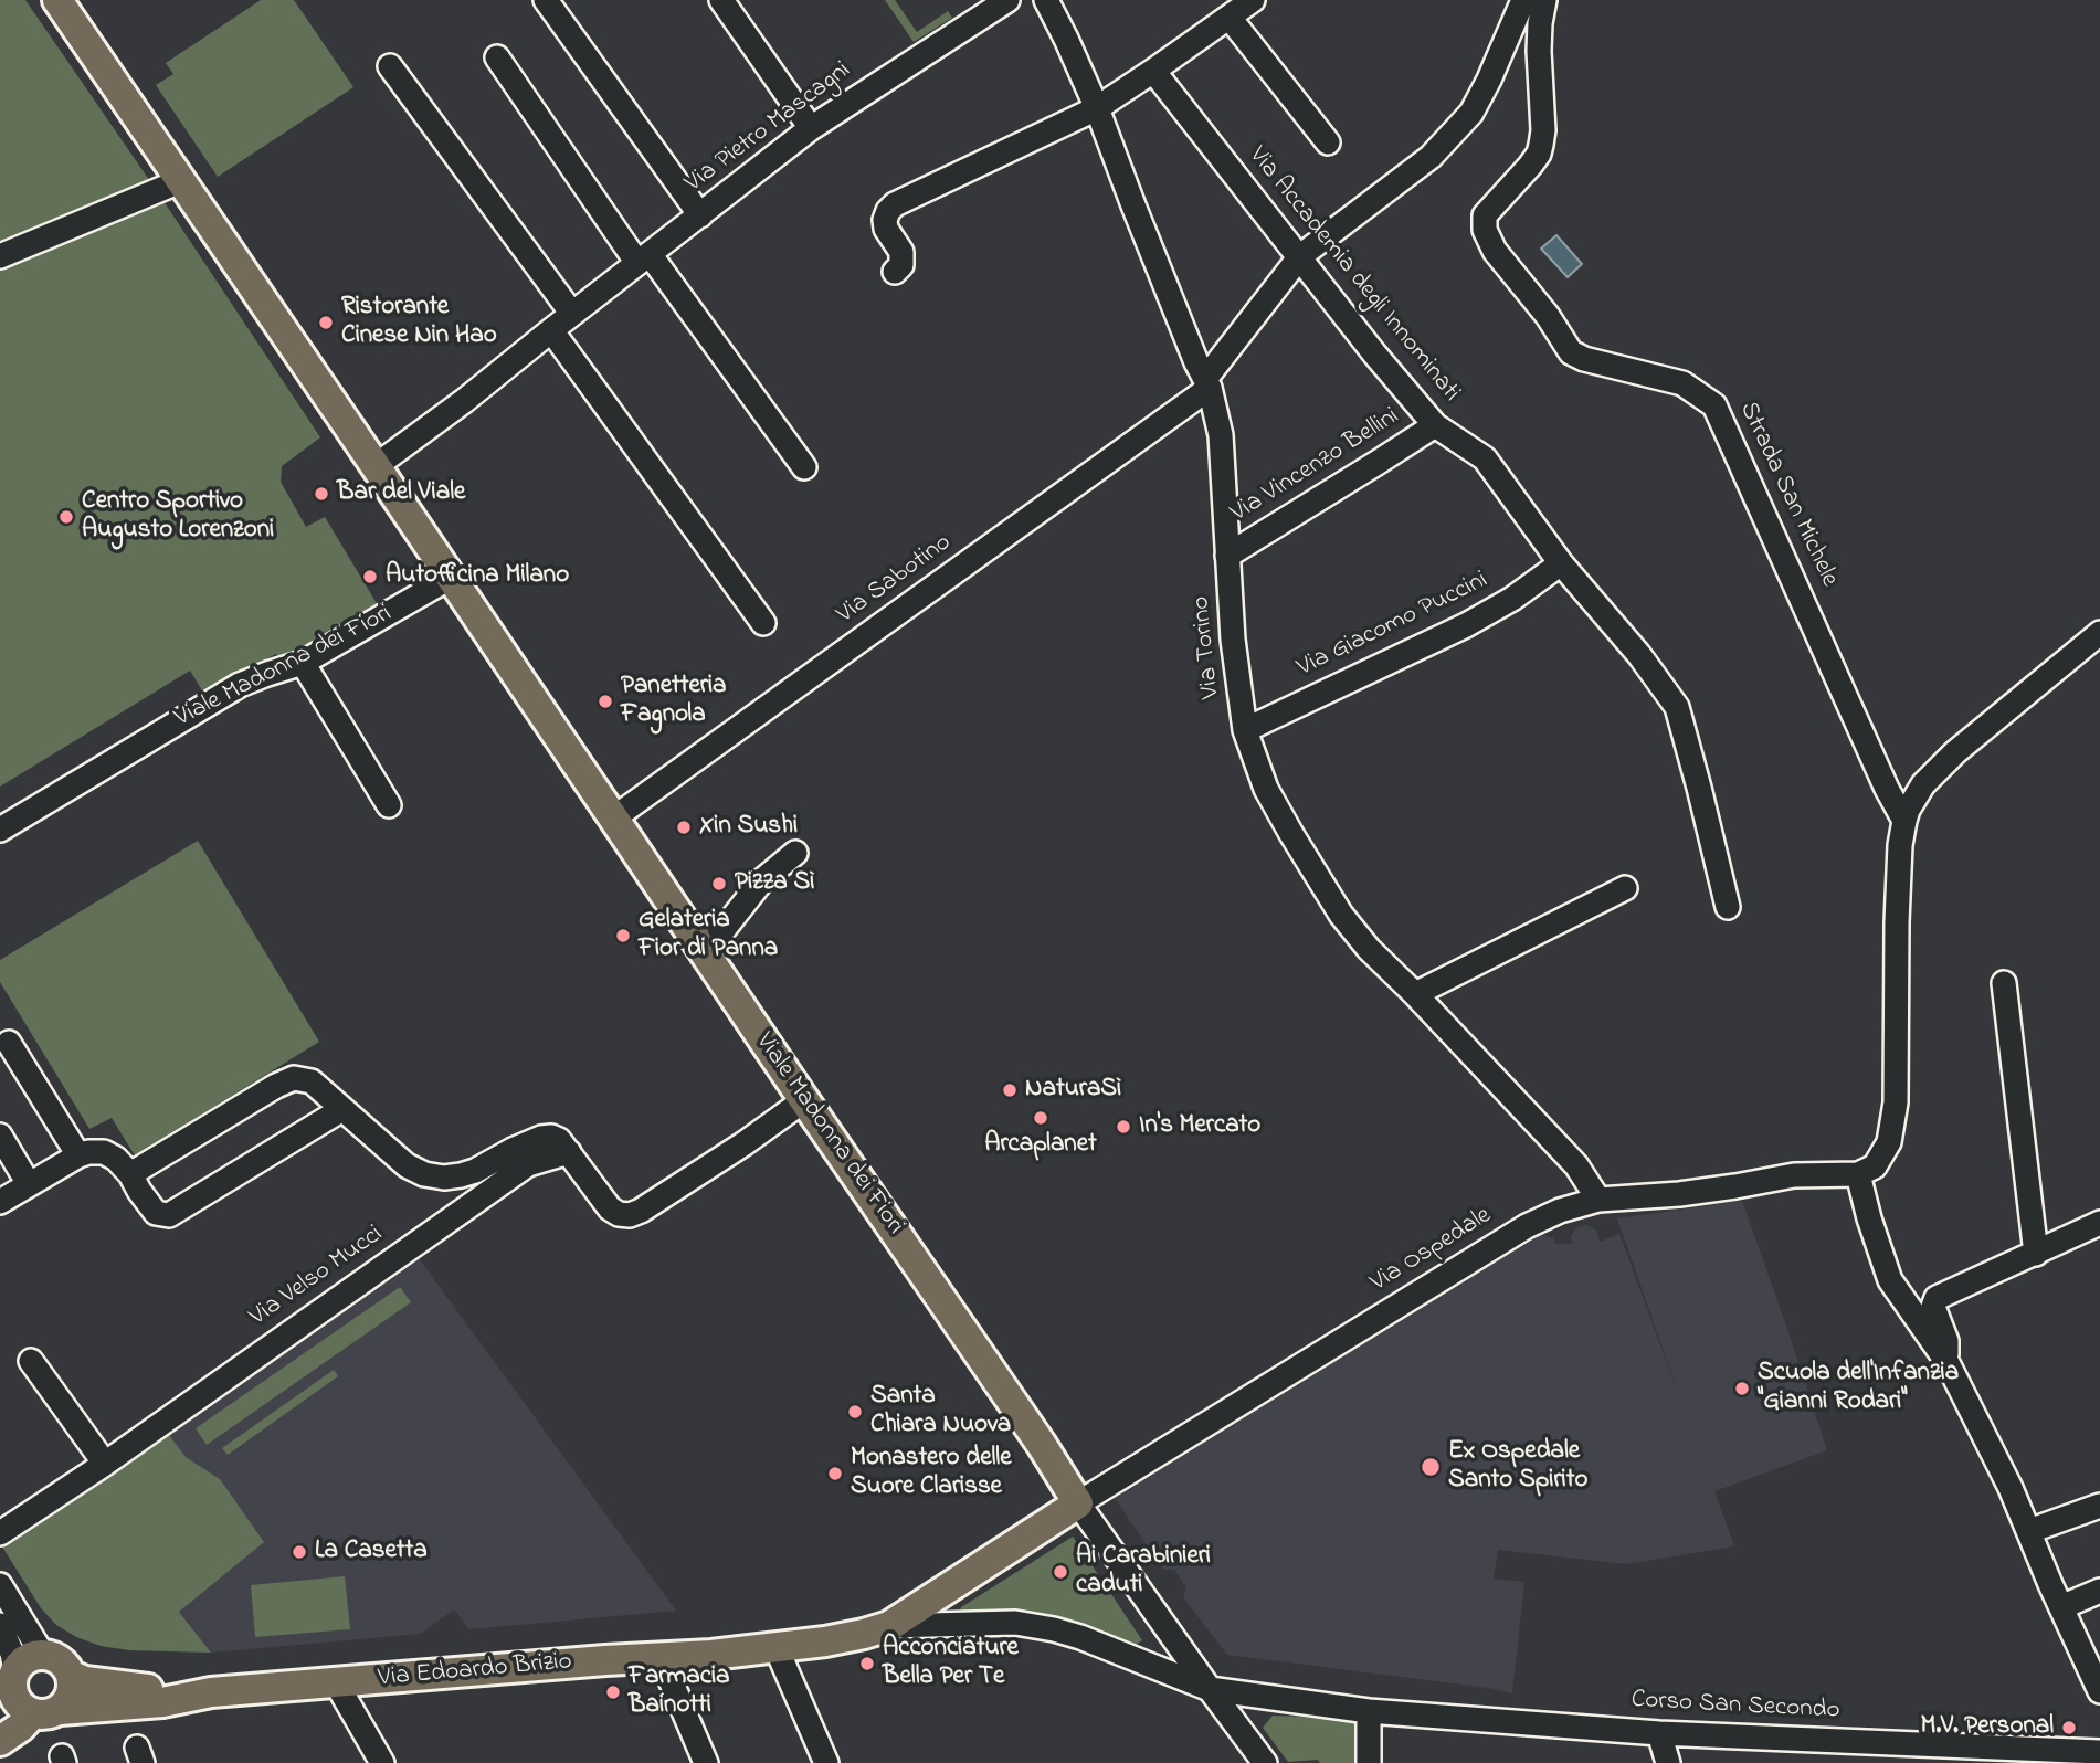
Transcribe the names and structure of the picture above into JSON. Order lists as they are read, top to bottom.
{
  "streets": {
    "main road": ["Viale Madonna dei Fiori", "Via Edoardo Brizio"],
    "street": [
      "Via Pietro Mascagni",
      "Via Accademia degli Innominati",
      "Via Vincenzo Bellini",
      "Strada San Michele",
      "Via Sabotino",
      "Via Giacomo Puccini",
      "Via Torino",
      "Via Ospedale",
      "Via Velso Mucci",
      "Corso San Secondo"
    ]
  },
  "crossings": [
    ["Via Pietro Mascagni", "Viale Madonna dei Fiori"],
    ["Via Accademia degli Innominati", "Via Vincenzo Bellini"],
    ["Via Accademia degli Innominati", "Via Sabotino"],
    ["Via Accademia degli Innominati", "Via Giacomo Puccini"],
    ["Via Vincenzo Bellini", "Via Torino"],
    ["Via Sabotino", "Via Torino"],
    ["Via Sabotino", "Viale Madonna dei Fiori"],
    ["Via Giacomo Puccini", "Via Torino"],
    ["Via Torino", "Via Ospedale"],
    ["Viale Madonna dei Fiori", "Via Ospedale"],
    ["Viale Madonna dei Fiori", "Via Edoardo Brizio"],
    ["Viale Madonna dei Fiori", "Corso San Secondo"],
    ["Via Ospedale", "Via Edoardo Brizio"],
    ["Via Edoardo Brizio", "Corso San Secondo"]
  ],
  "places": [
    "Ristorante Cinese Nin Hao",
    "Bar del Viale",
    "Centro Sportivo Augusto Lorenzoni",
    "Autofficina Milano",
    "Panetteria Fagnola",
    "Xin Sushi",
    "Pizza Sì",
    "Gelateria Fior di Panna",
    "NaturaSì",
    "Arcaplanet",
    "In's Mercato",
    "Scuola dell'Infanzia \"Gianni Rodari\"",
    "Santa Chiara Nuova",
    "Ex Ospedale Santo Spirito",
    "Monastero delle Suore Clarisse",
    "La Casetta",
    "Ai Carabinieri caduti",
    "Acconciature Bella Per Te",
    "Farmacia Bainotti",
    "M.V. Personal"
  ]
}
